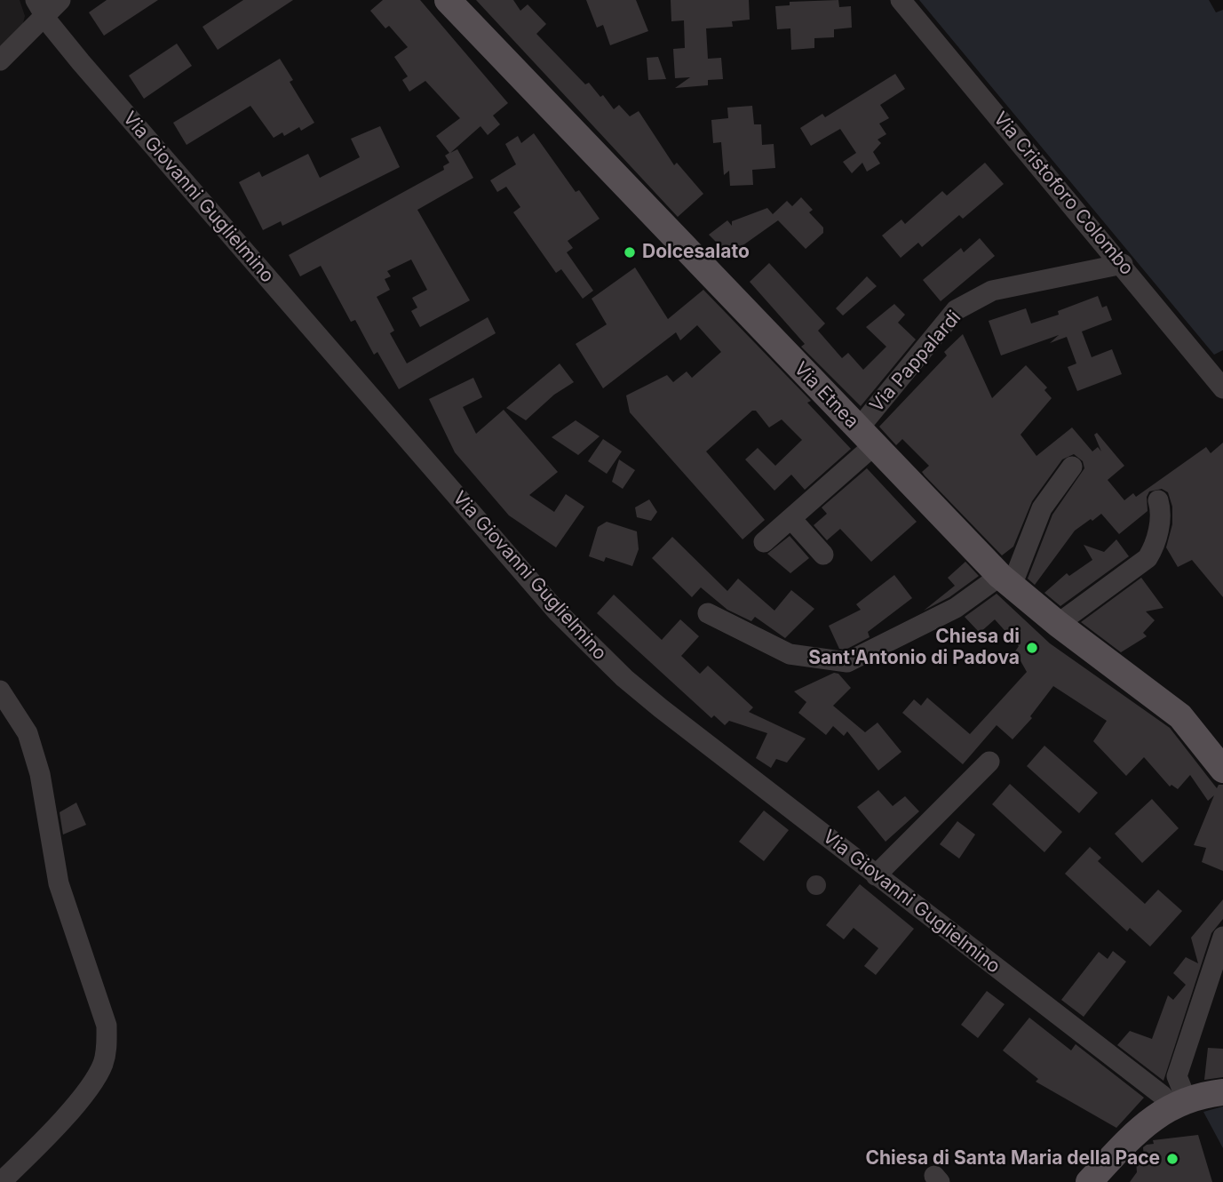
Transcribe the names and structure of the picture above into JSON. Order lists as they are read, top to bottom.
{
  "streets": {
    "main road": ["Via Etnea"],
    "street": ["Via Cristoforo Colombo", "Via Giovanni Guglielmino", "Via Pappalardi"]
  },
  "crossings": [
    ["Via Cristoforo Colombo", "Via Pappalardi"],
    ["Via Pappalardi", "Via Etnea"]
  ],
  "places": ["Dolcesalato", "Chiesa di Sant'Antonio di Padova", "Chiesa di Santa Maria della Pace"]
}
